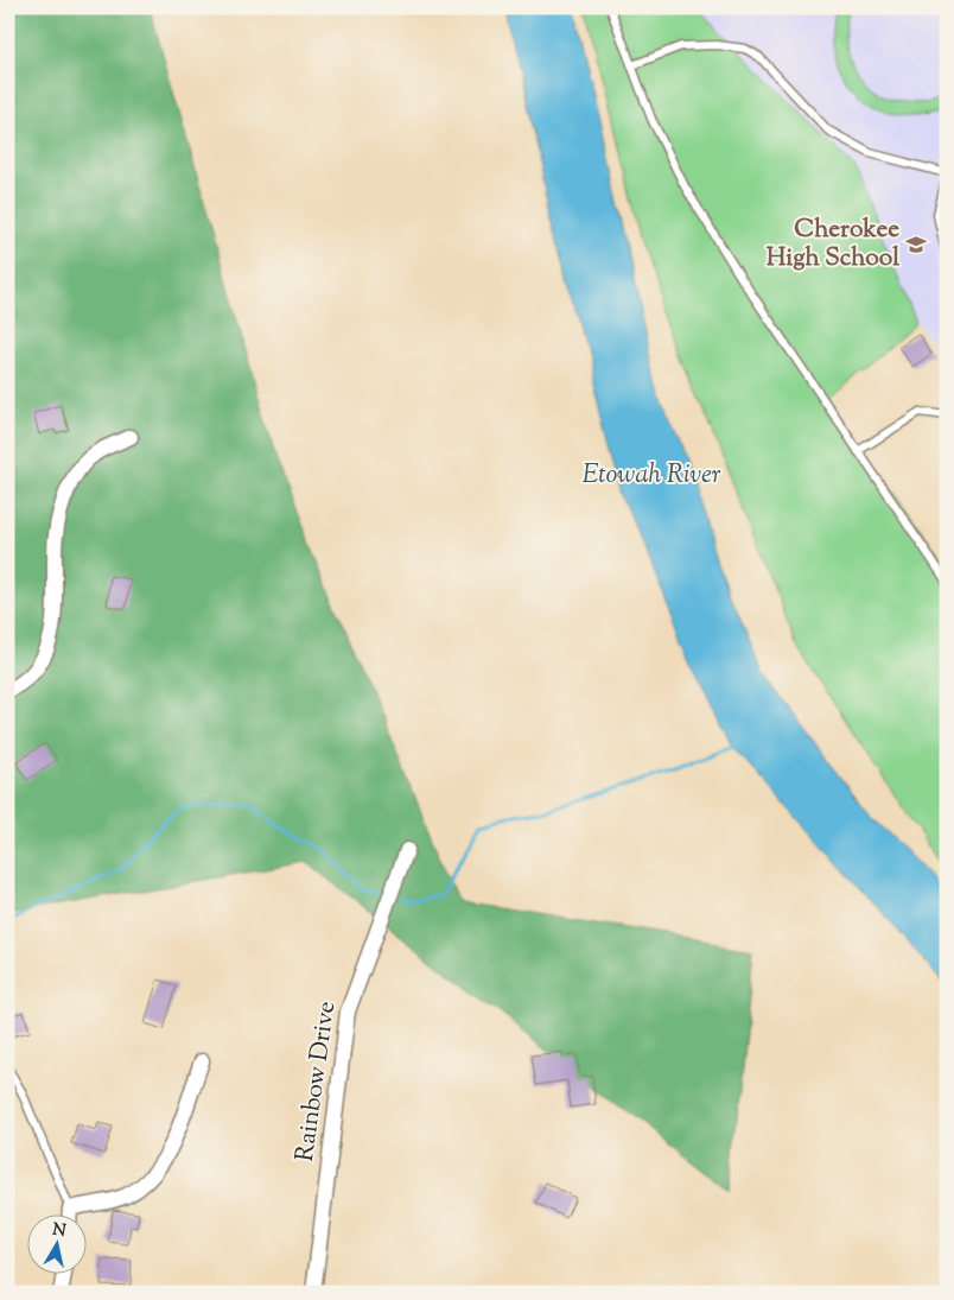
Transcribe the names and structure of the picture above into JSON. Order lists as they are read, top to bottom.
{
  "streets": {
    "street": ["Rainbow Drive"]
  },
  "water": ["Etowah River"],
  "places": {
    "school or university": ["Cherokee High School"]
  },
  "north": "top"
}
